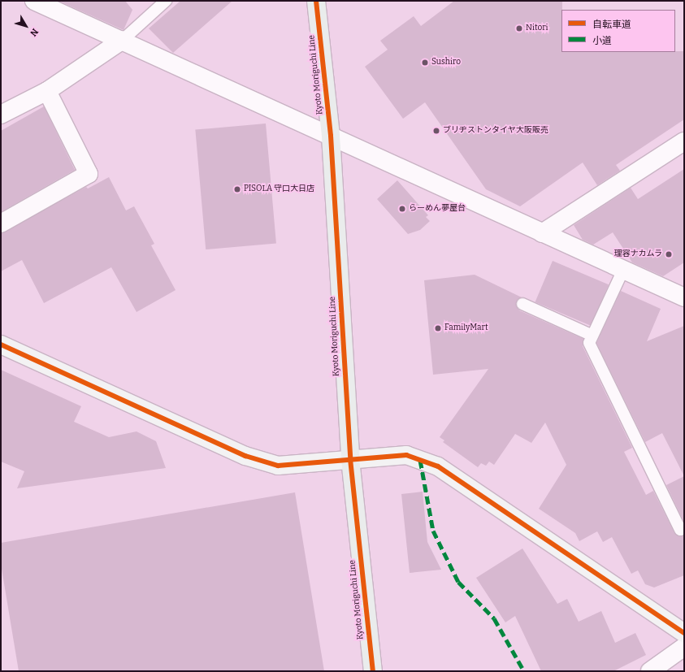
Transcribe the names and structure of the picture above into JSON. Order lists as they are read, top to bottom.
{
  "streets": {
    "main road": ["Kyoto Moriguchi Line"]
  },
  "places": [
    "Nitori",
    "Sushiro",
    "ブリヂストンタイヤ大阪販売",
    "PISOLA 守口大日店",
    "らーめん夢屋台",
    "理容ナカムラ",
    "FamilyMart"
  ],
  "legend": ["自転車道", "小道"],
  "north": "bottom right"
}
